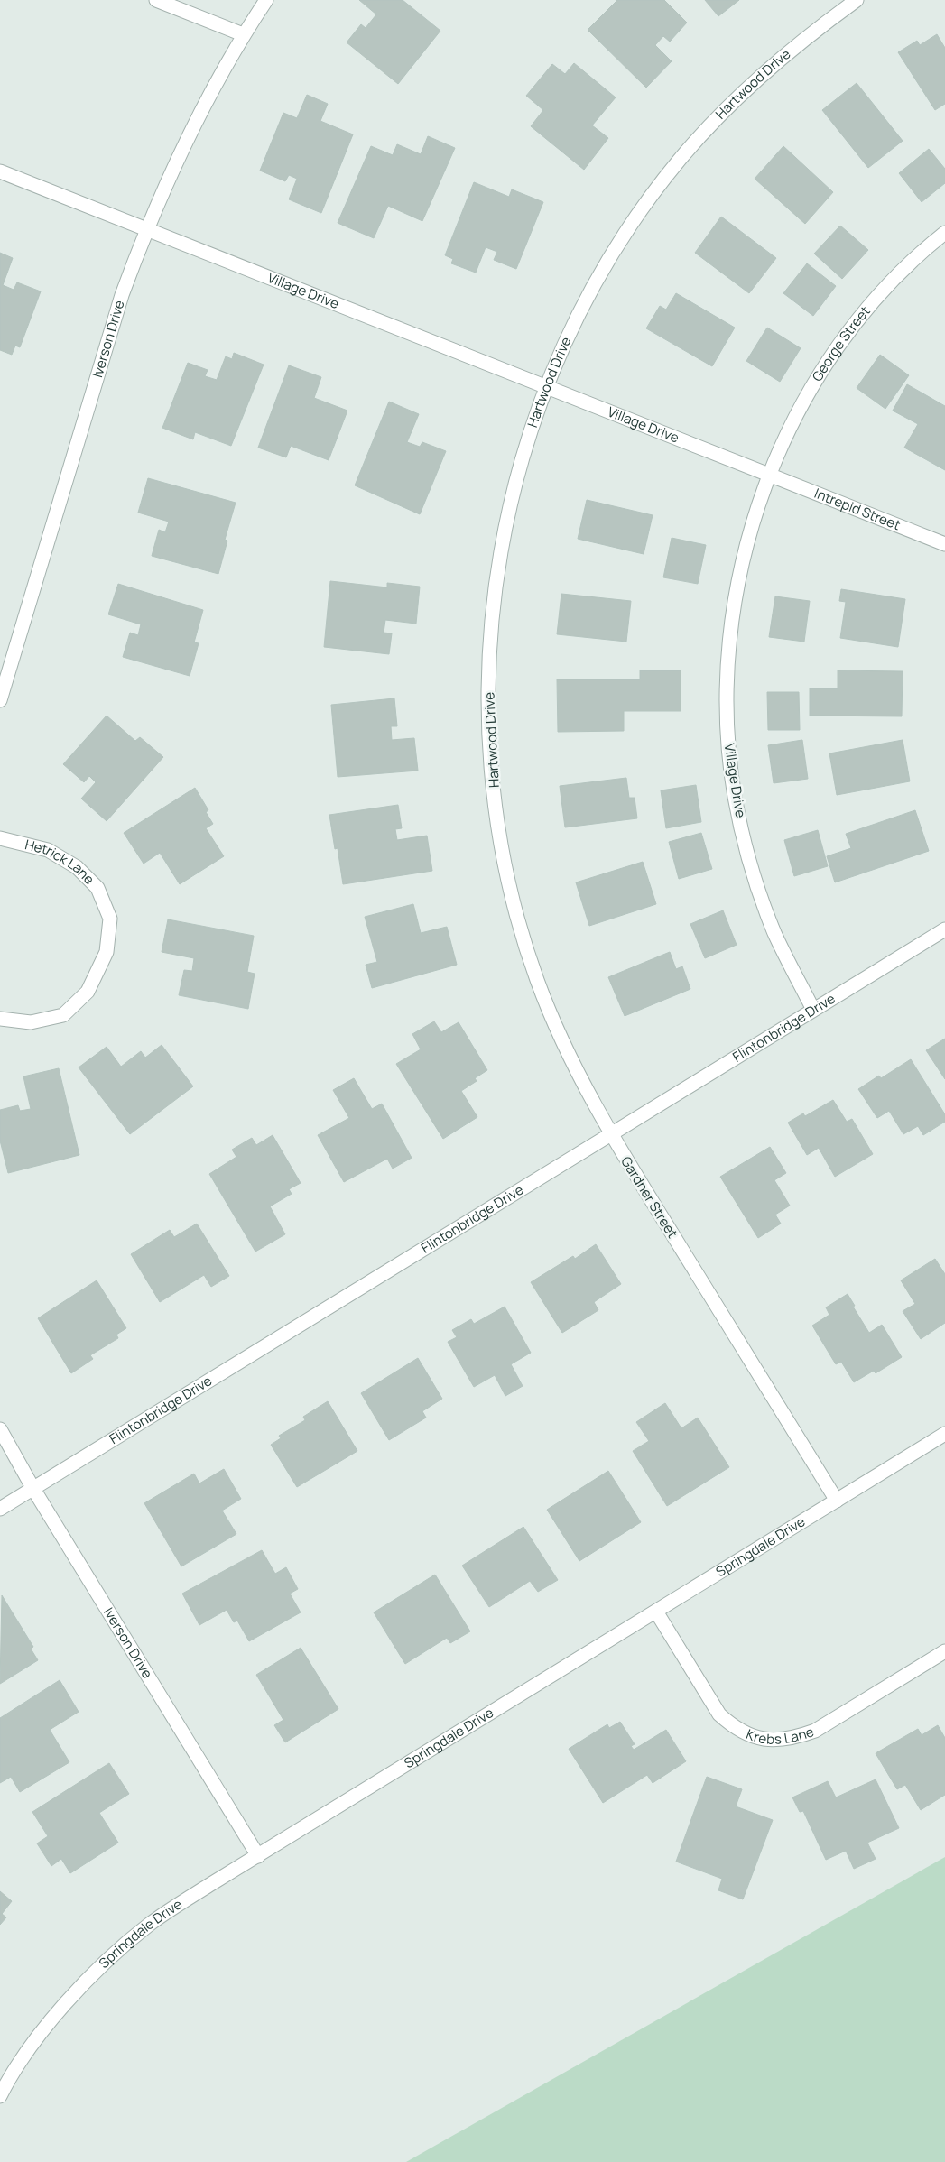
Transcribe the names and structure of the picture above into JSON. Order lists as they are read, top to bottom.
{
  "streets": {
    "street": [
      "Hartwood Drive",
      "Village Drive",
      "Iverson Drive",
      "George Street",
      "Intrepid Street",
      "Hetrick Lane",
      "Flintonbridge Drive",
      "Gardner Street",
      "Springdale Drive",
      "Krebs Lane"
    ]
  },
  "crossings": [
    ["Hartwood Drive", "Village Drive"],
    ["Hartwood Drive", "Gardner Street"],
    ["Village Drive", "Iverson Drive"],
    ["Village Drive", "George Street"],
    ["Village Drive", "Intrepid Street"],
    ["Village Drive", "Flintonbridge Drive"],
    ["Iverson Drive", "Flintonbridge Drive"],
    ["Iverson Drive", "Springdale Drive"],
    ["George Street", "Intrepid Street"],
    ["Flintonbridge Drive", "Gardner Street"],
    ["Gardner Street", "Springdale Drive"],
    ["Springdale Drive", "Krebs Lane"]
  ]
}
